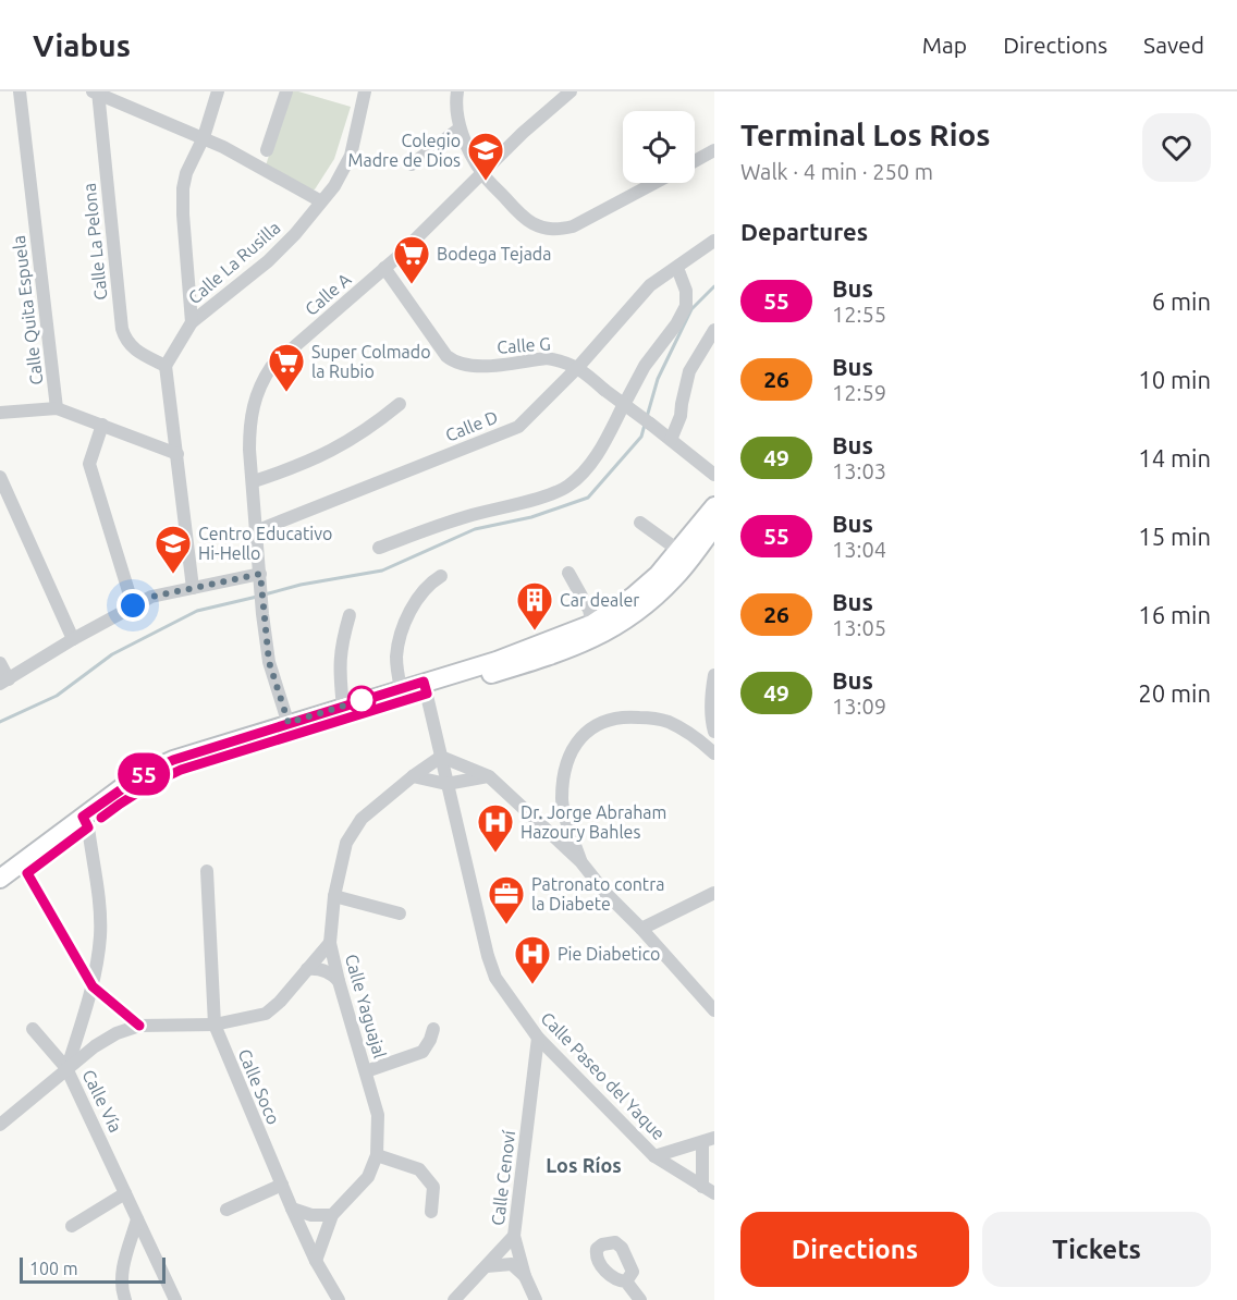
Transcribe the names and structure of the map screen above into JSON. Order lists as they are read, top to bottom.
{
  "streets": {
    "street": [
      "Calle La Pelona",
      "Calle La Rusilla",
      "Calle A",
      "Calle Quita Espuela",
      "Calle G",
      "Calle D",
      "Calle Yaguajal",
      "Calle Paseo del Yaque",
      "Calle Soco",
      "Calle Vía",
      "Calle Cenoví"
    ]
  },
  "crossings": [
    ["Calle A", "Calle G"],
    ["Calle A", "Calle D"],
    ["Calle G", "Calle D"],
    ["Calle Yaguajal", "Calle Paseo del Yaque"],
    ["Calle Paseo del Yaque", "Calle Cenoví"]
  ],
  "districts": ["Los Ríos"],
  "places": {
    "school or university": ["Colegio Madre de Dios", "Centro Educativo Hi-Hello"],
    "supermarket": ["Bodega Tejada", "Super Colmado la Rubio"],
    "building": ["Car dealer"],
    "hospital": ["Dr. Jorge Abraham Hazoury Bahles", "Pie Diabetico"],
    "office": ["Patronato contra la Diabete"]
  },
  "lines": ["bus line 55"],
  "scale_bar": "100 m",
  "page": {
    "header": "Viabus",
    "nav": ["Map", "Directions", "Saved"],
    "on_map": "55",
    "heading": [
      ["Terminal Los Rios", "Walk · 4 min · 250 m"],
      "Departures"
    ],
    "list": [
      {
        "mark": "55",
        "name": "Bus",
        "note": "12:55",
        "value": "6 min"
      },
      {
        "mark": "26",
        "name": "Bus",
        "note": "12:59",
        "value": "10 min"
      },
      {
        "mark": "49",
        "name": "Bus",
        "note": "13:03",
        "value": "14 min"
      },
      {
        "mark": "55",
        "name": "Bus",
        "note": "13:04",
        "value": "15 min"
      },
      {
        "mark": "26",
        "name": "Bus",
        "note": "13:05",
        "value": "16 min"
      },
      {
        "mark": "49",
        "name": "Bus",
        "note": "13:09",
        "value": "20 min"
      }
    ],
    "buttons": ["Directions", "Tickets"],
    "scale": "100 m"
  }
}
